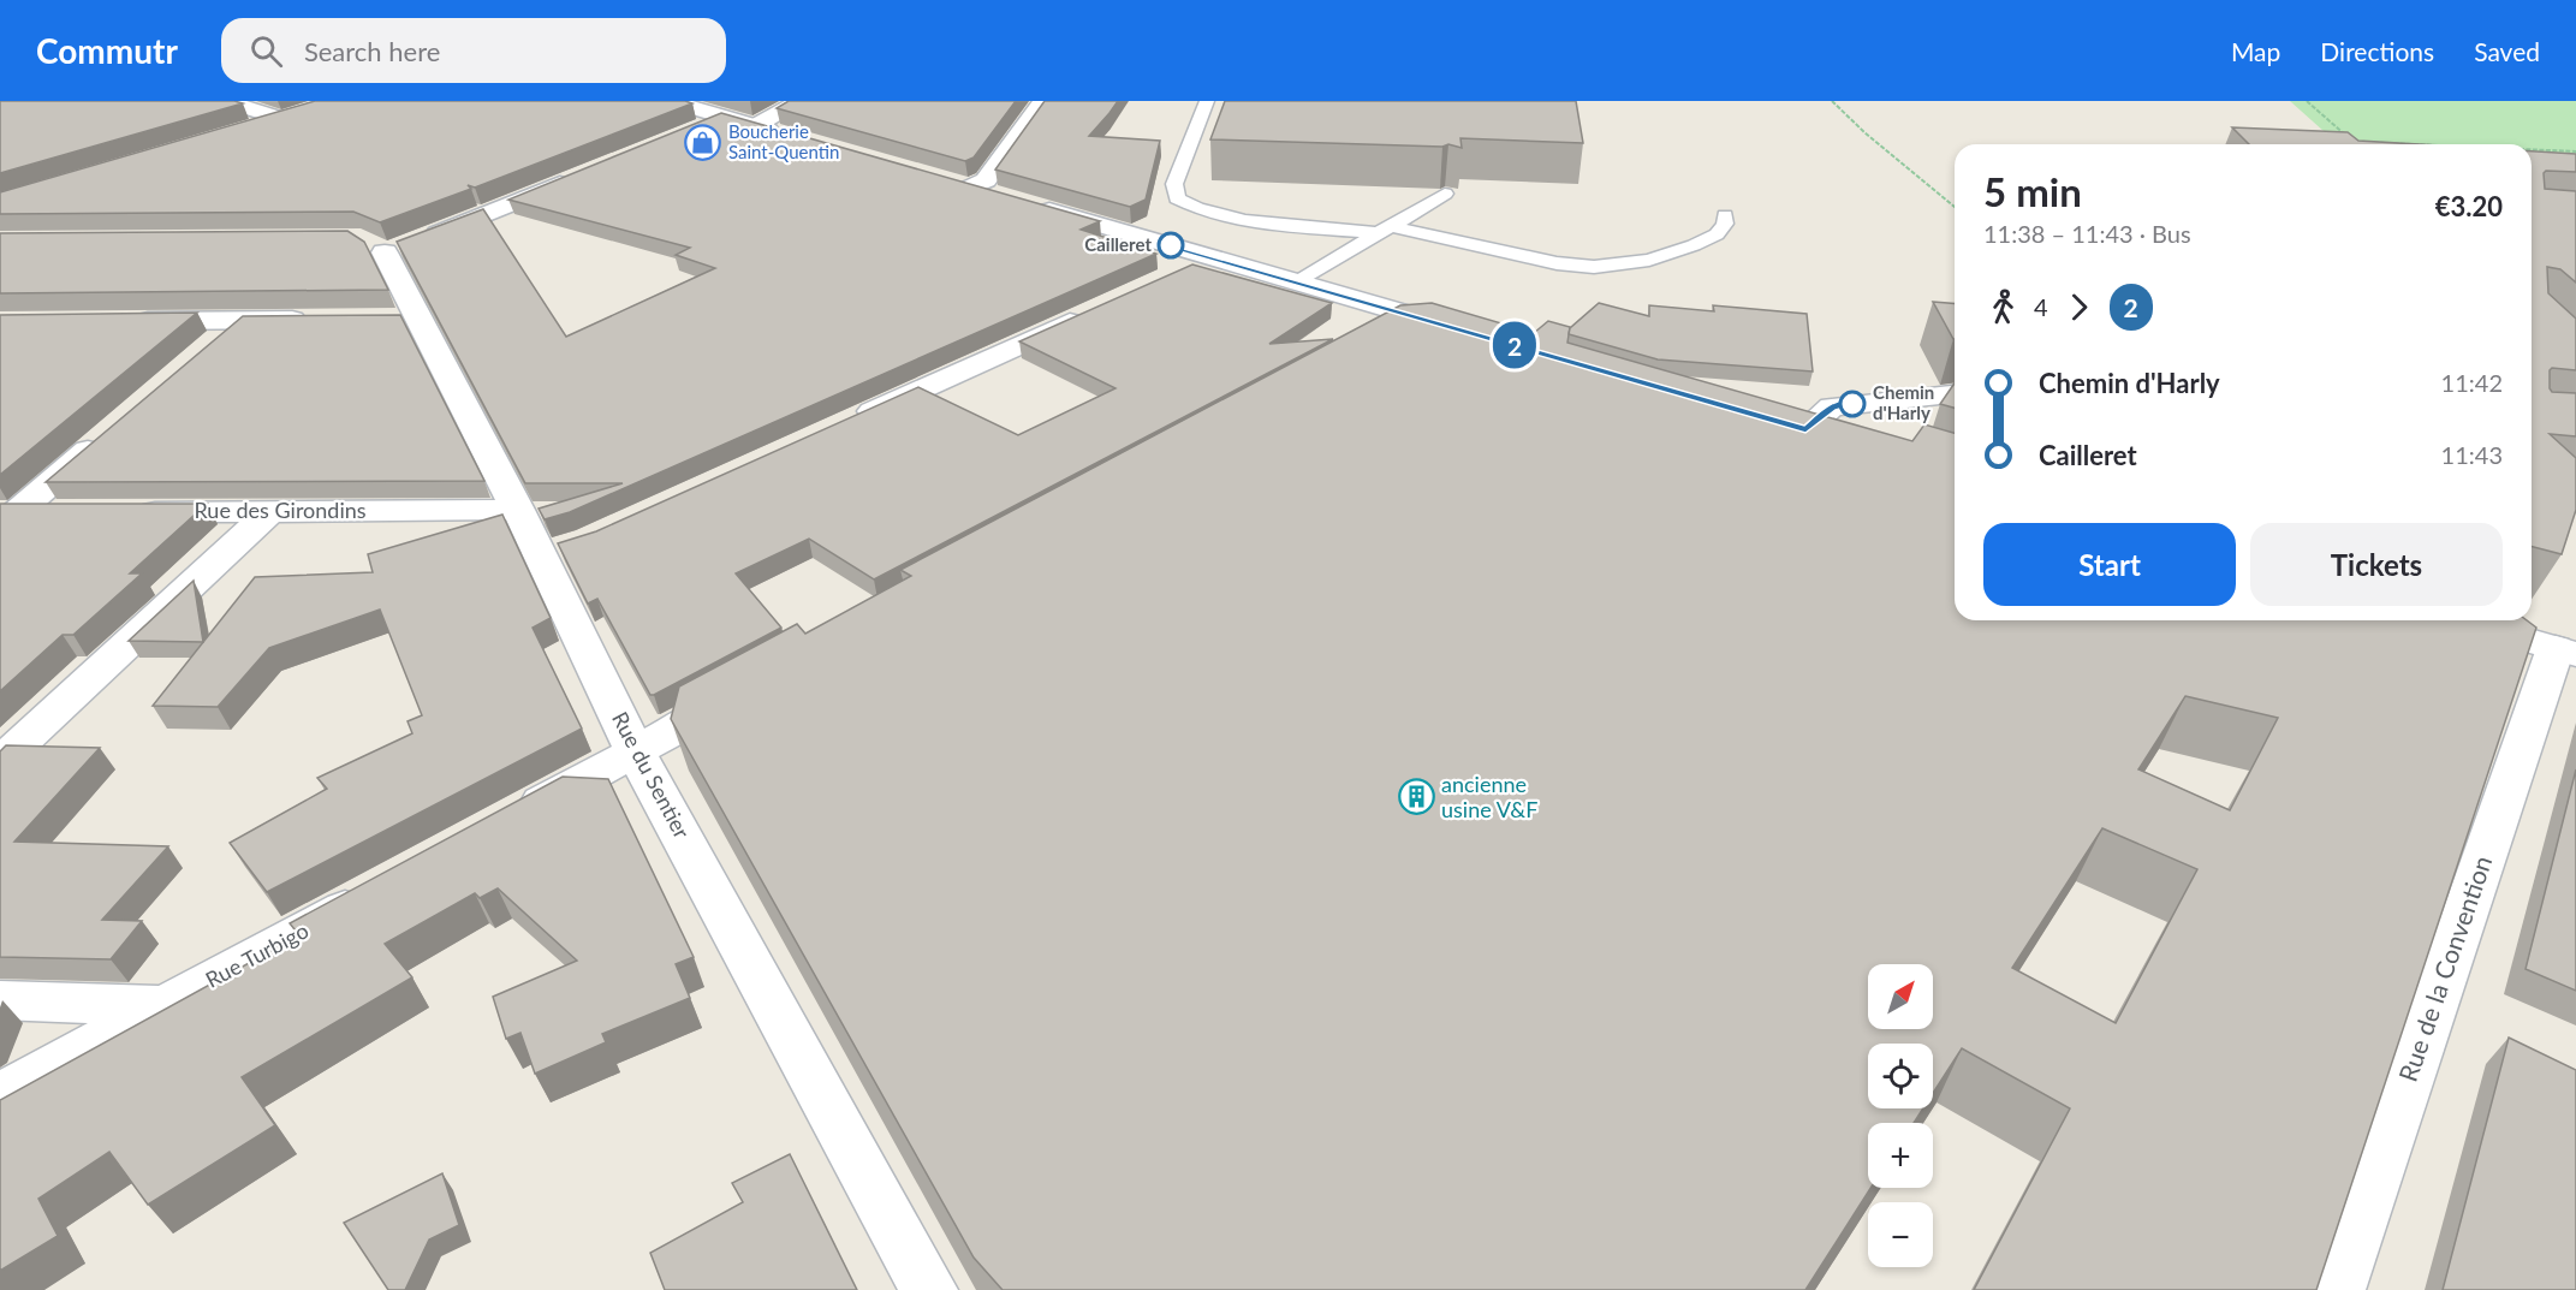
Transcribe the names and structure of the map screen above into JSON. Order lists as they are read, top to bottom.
{
  "streets": {
    "street": [
      "Rue des Girondins",
      "Rue du Sentier",
      "Rue Turbigo",
      "Rue de la Convention"
    ]
  },
  "crossings": [
    ["Rue des Girondins", "Rue du Sentier"]
  ],
  "places": {
    "shop": ["Boucherie Saint-Quentin"],
    "other": ["Cailleret", "Chemin d'Harly"],
    "building": ["ancienne usine V&F"]
  },
  "lines": ["bus line 2"],
  "north": "top right",
  "page": {
    "header": "Commutr",
    "search": "Search here",
    "nav": ["Map", "Directions", "Saved"],
    "on_map": "2",
    "heading": ["5 min", "11:38 – 11:43 · Bus", "€3.20"],
    "legs": ["4", "2"],
    "list": [
      {
        "name": "Chemin d'Harly",
        "value": "11:42"
      },
      {
        "name": "Cailleret",
        "value": "11:43"
      }
    ],
    "buttons": ["Start", "Tickets"],
    "map_buttons": ["+", "−"]
  }
}
